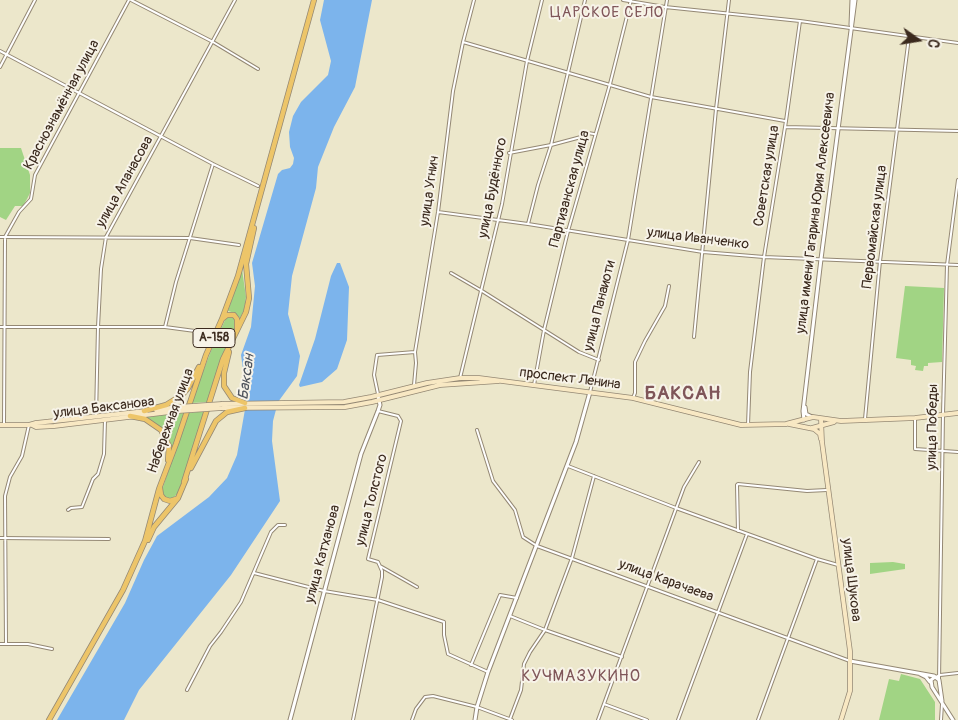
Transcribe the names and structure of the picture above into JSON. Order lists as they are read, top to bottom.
{
  "streets": {
    "main road": [
      "А-158",
      "проспект Ленина",
      "улица Баксанова",
      "Набережная улица",
      "улица Шукова"
    ],
    "street": [
      "Краснознамённая улица",
      "Советская улица",
      "улица Апанасова",
      "улица Будённого",
      "Партизанская улица",
      "улица Угнич",
      "улица имени Гагарина Юрия Алексеевича",
      "Первомайская улица",
      "улица Иванченко",
      "улица Панаиоти",
      "улица Победы",
      "улица Толстого",
      "улица Катханова",
      "улица Карачаева"
    ]
  },
  "crossings": [
    ["Советская улица", "улица Иванченко"],
    ["Советская улица", "проспект Ленина"],
    ["улица Апанасова", "улица Баксанова"],
    ["улица Будённого", "улица Иванченко"],
    ["улица Будённого", "проспект Ленина"],
    ["Партизанская улица", "улица Иванченко"],
    ["Партизанская улица", "проспект Ленина"],
    ["улица Угнич", "улица Иванченко"],
    ["улица Угнич", "проспект Ленина"],
    ["улица имени Гагарина Юрия Алексеевича", "улица Иванченко"],
    ["Первомайская улица", "улица Иванченко"],
    ["улица Иванченко", "улица Панаиоти"],
    ["улица Иванченко", "улица Победы"],
    ["улица Панаиоти", "проспект Ленина"],
    ["улица Панаиоти", "улица Карачаева"],
    ["А-158", "Набережная улица"],
    ["проспект Ленина", "улица Катханова"],
    ["улица Победы", "улица Карачаева"],
    ["улица Толстого", "улица Катханова"],
    ["улица Шукова", "улица Карачаева"]
  ],
  "districts": ["ЦАРСКОЕ СЕЛО", "БАКСАН", "КУЧМАЗУКИНО"],
  "water": ["Баксан"],
  "north": "right"
}
